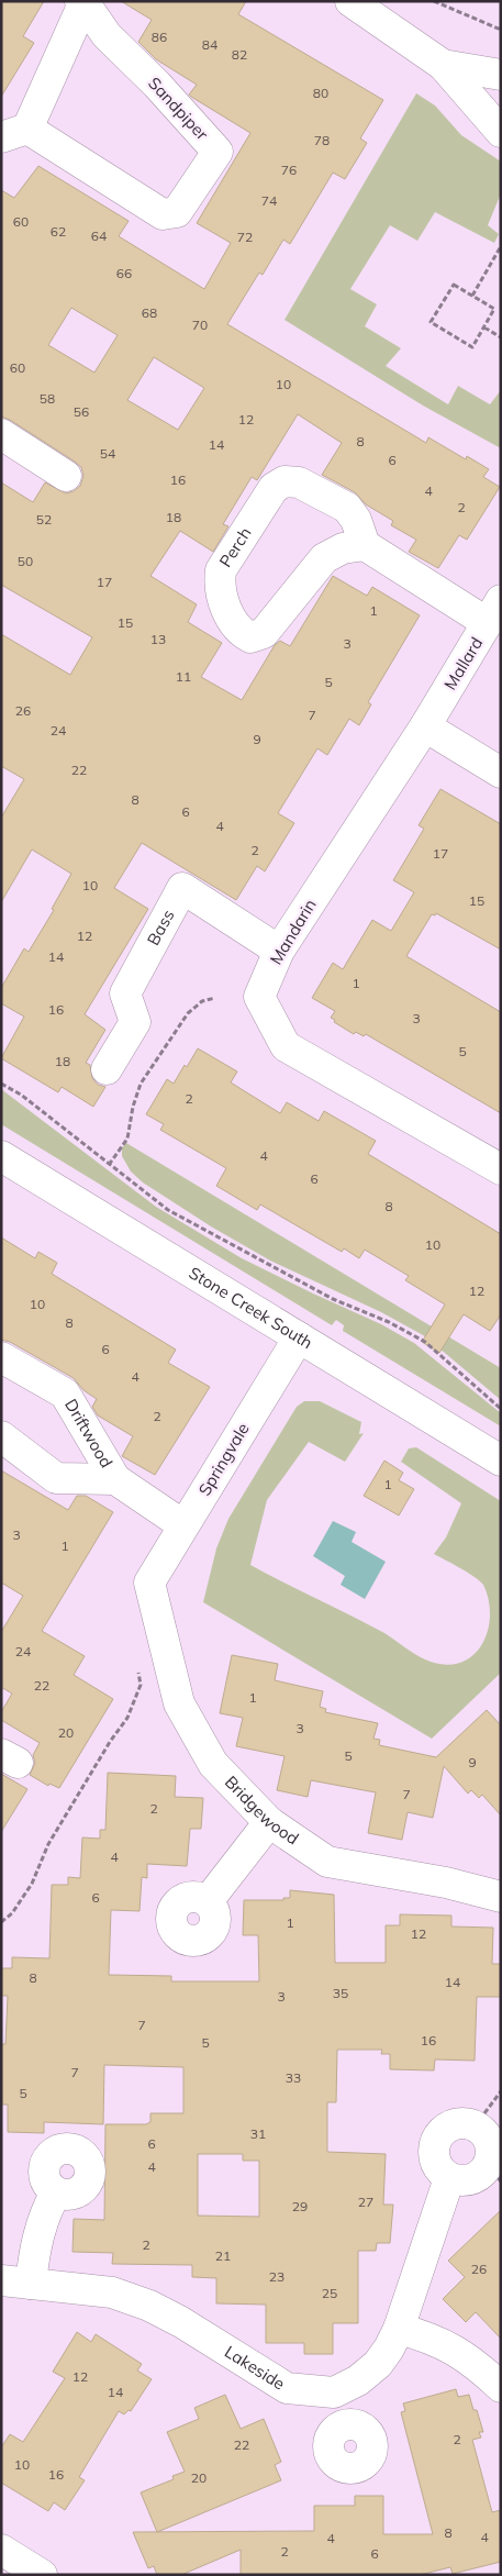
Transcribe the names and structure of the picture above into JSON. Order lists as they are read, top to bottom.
{
  "streets": {
    "street": [
      "Sandpiper",
      "Perch",
      "Mallard",
      "Bass",
      "Mandarin",
      "Stone Creek South",
      "Driftwood",
      "Springvale",
      "Bridgewood",
      "Lakeside"
    ]
  },
  "crossings": [
    ["Mallard", "Mandarin"],
    ["Bass", "Mandarin"],
    ["Stone Creek South", "Springvale"],
    ["Driftwood", "Springvale"],
    ["Springvale", "Bridgewood"]
  ],
  "house_numbers": [
    "86",
    "84",
    "82",
    "80",
    "78",
    "76",
    "74",
    "60",
    "62",
    "64",
    "72",
    "66",
    "68",
    "70",
    "60",
    "10",
    "58",
    "56",
    "12",
    "8",
    "14",
    "54",
    "6",
    "16",
    "4",
    "2",
    "18",
    "52",
    "50",
    "17",
    "1",
    "15",
    "13",
    "3",
    "11",
    "5",
    "26",
    "7",
    "24",
    "9",
    "22",
    "8",
    "6",
    "4",
    "2",
    "17",
    "10",
    "15",
    "12",
    "14",
    "1",
    "16",
    "3",
    "5",
    "18",
    "2",
    "4",
    "6",
    "8",
    "10",
    "12",
    "10",
    "8",
    "6",
    "4",
    "2",
    "1",
    "3",
    "1",
    "24",
    "22",
    "1",
    "3",
    "20",
    "5",
    "9",
    "7",
    "2",
    "4",
    "6",
    "1",
    "12",
    "8",
    "14",
    "35",
    "3",
    "7",
    "16",
    "5",
    "7",
    "33",
    "5",
    "31",
    "6",
    "4",
    "27",
    "29",
    "2",
    "21",
    "26",
    "23",
    "25",
    "12",
    "14",
    "2",
    "22",
    "10",
    "16",
    "20",
    "8",
    "4",
    "4",
    "2",
    "6"
  ]
}
